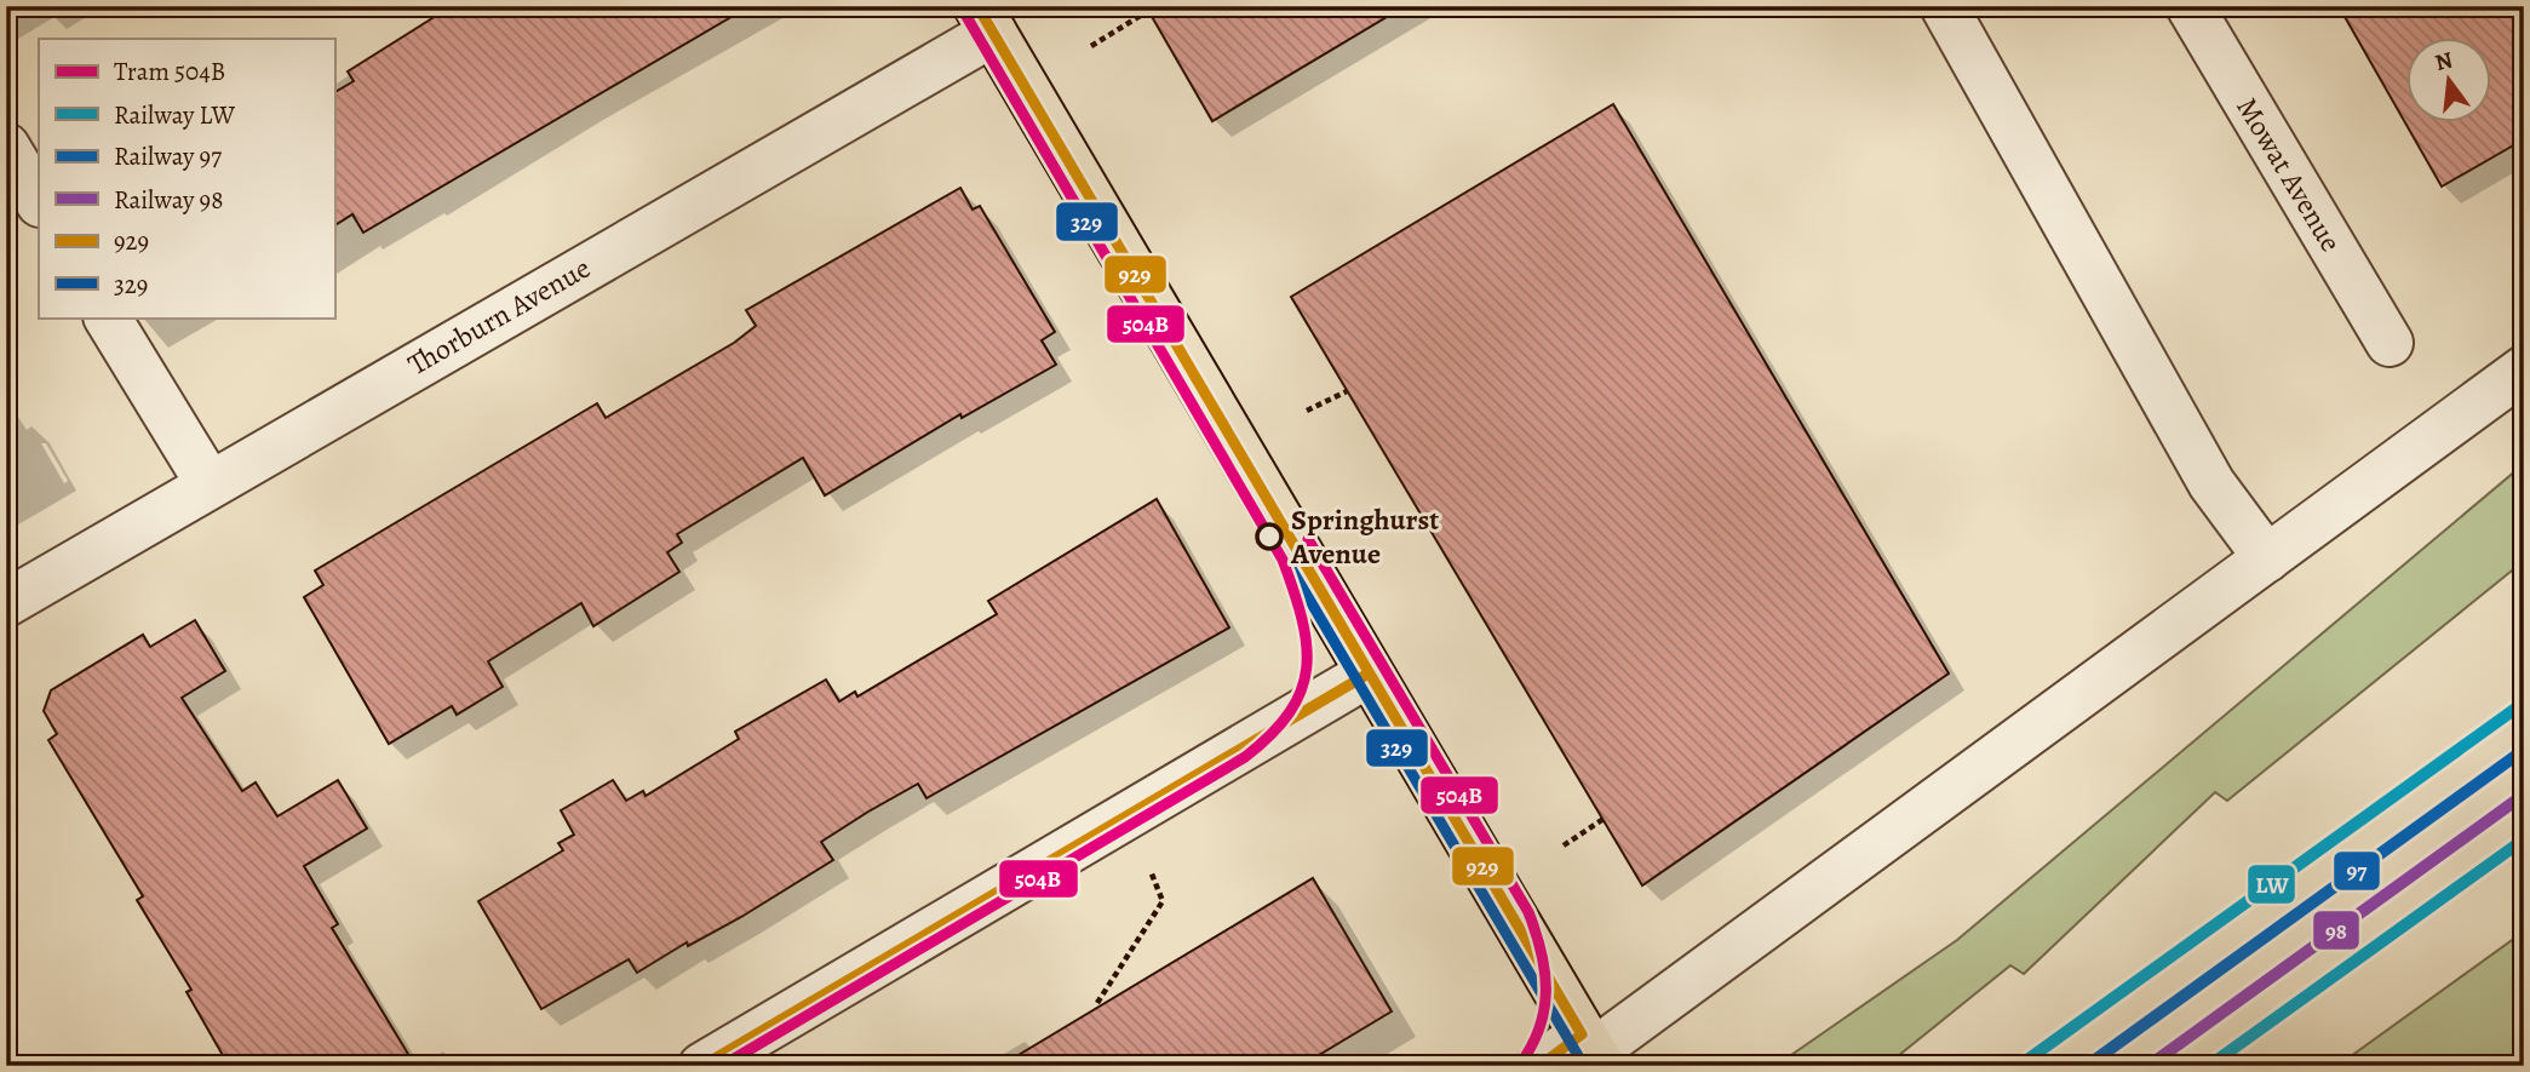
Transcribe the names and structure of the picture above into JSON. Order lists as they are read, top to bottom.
{
  "streets": {
    "street": ["Mowat Avenue", "Thorburn Avenue"]
  },
  "places": ["Springhurst Avenue"],
  "lines": [
    "tram line 504B",
    "transit line 929",
    "transit line 329",
    "rail line LW",
    "rail line 97",
    "rail line 98"
  ],
  "legend": [
    "Tram 504B",
    "Railway LW",
    "Railway 97",
    "Railway 98",
    "929",
    "329"
  ],
  "north": "top"
}
